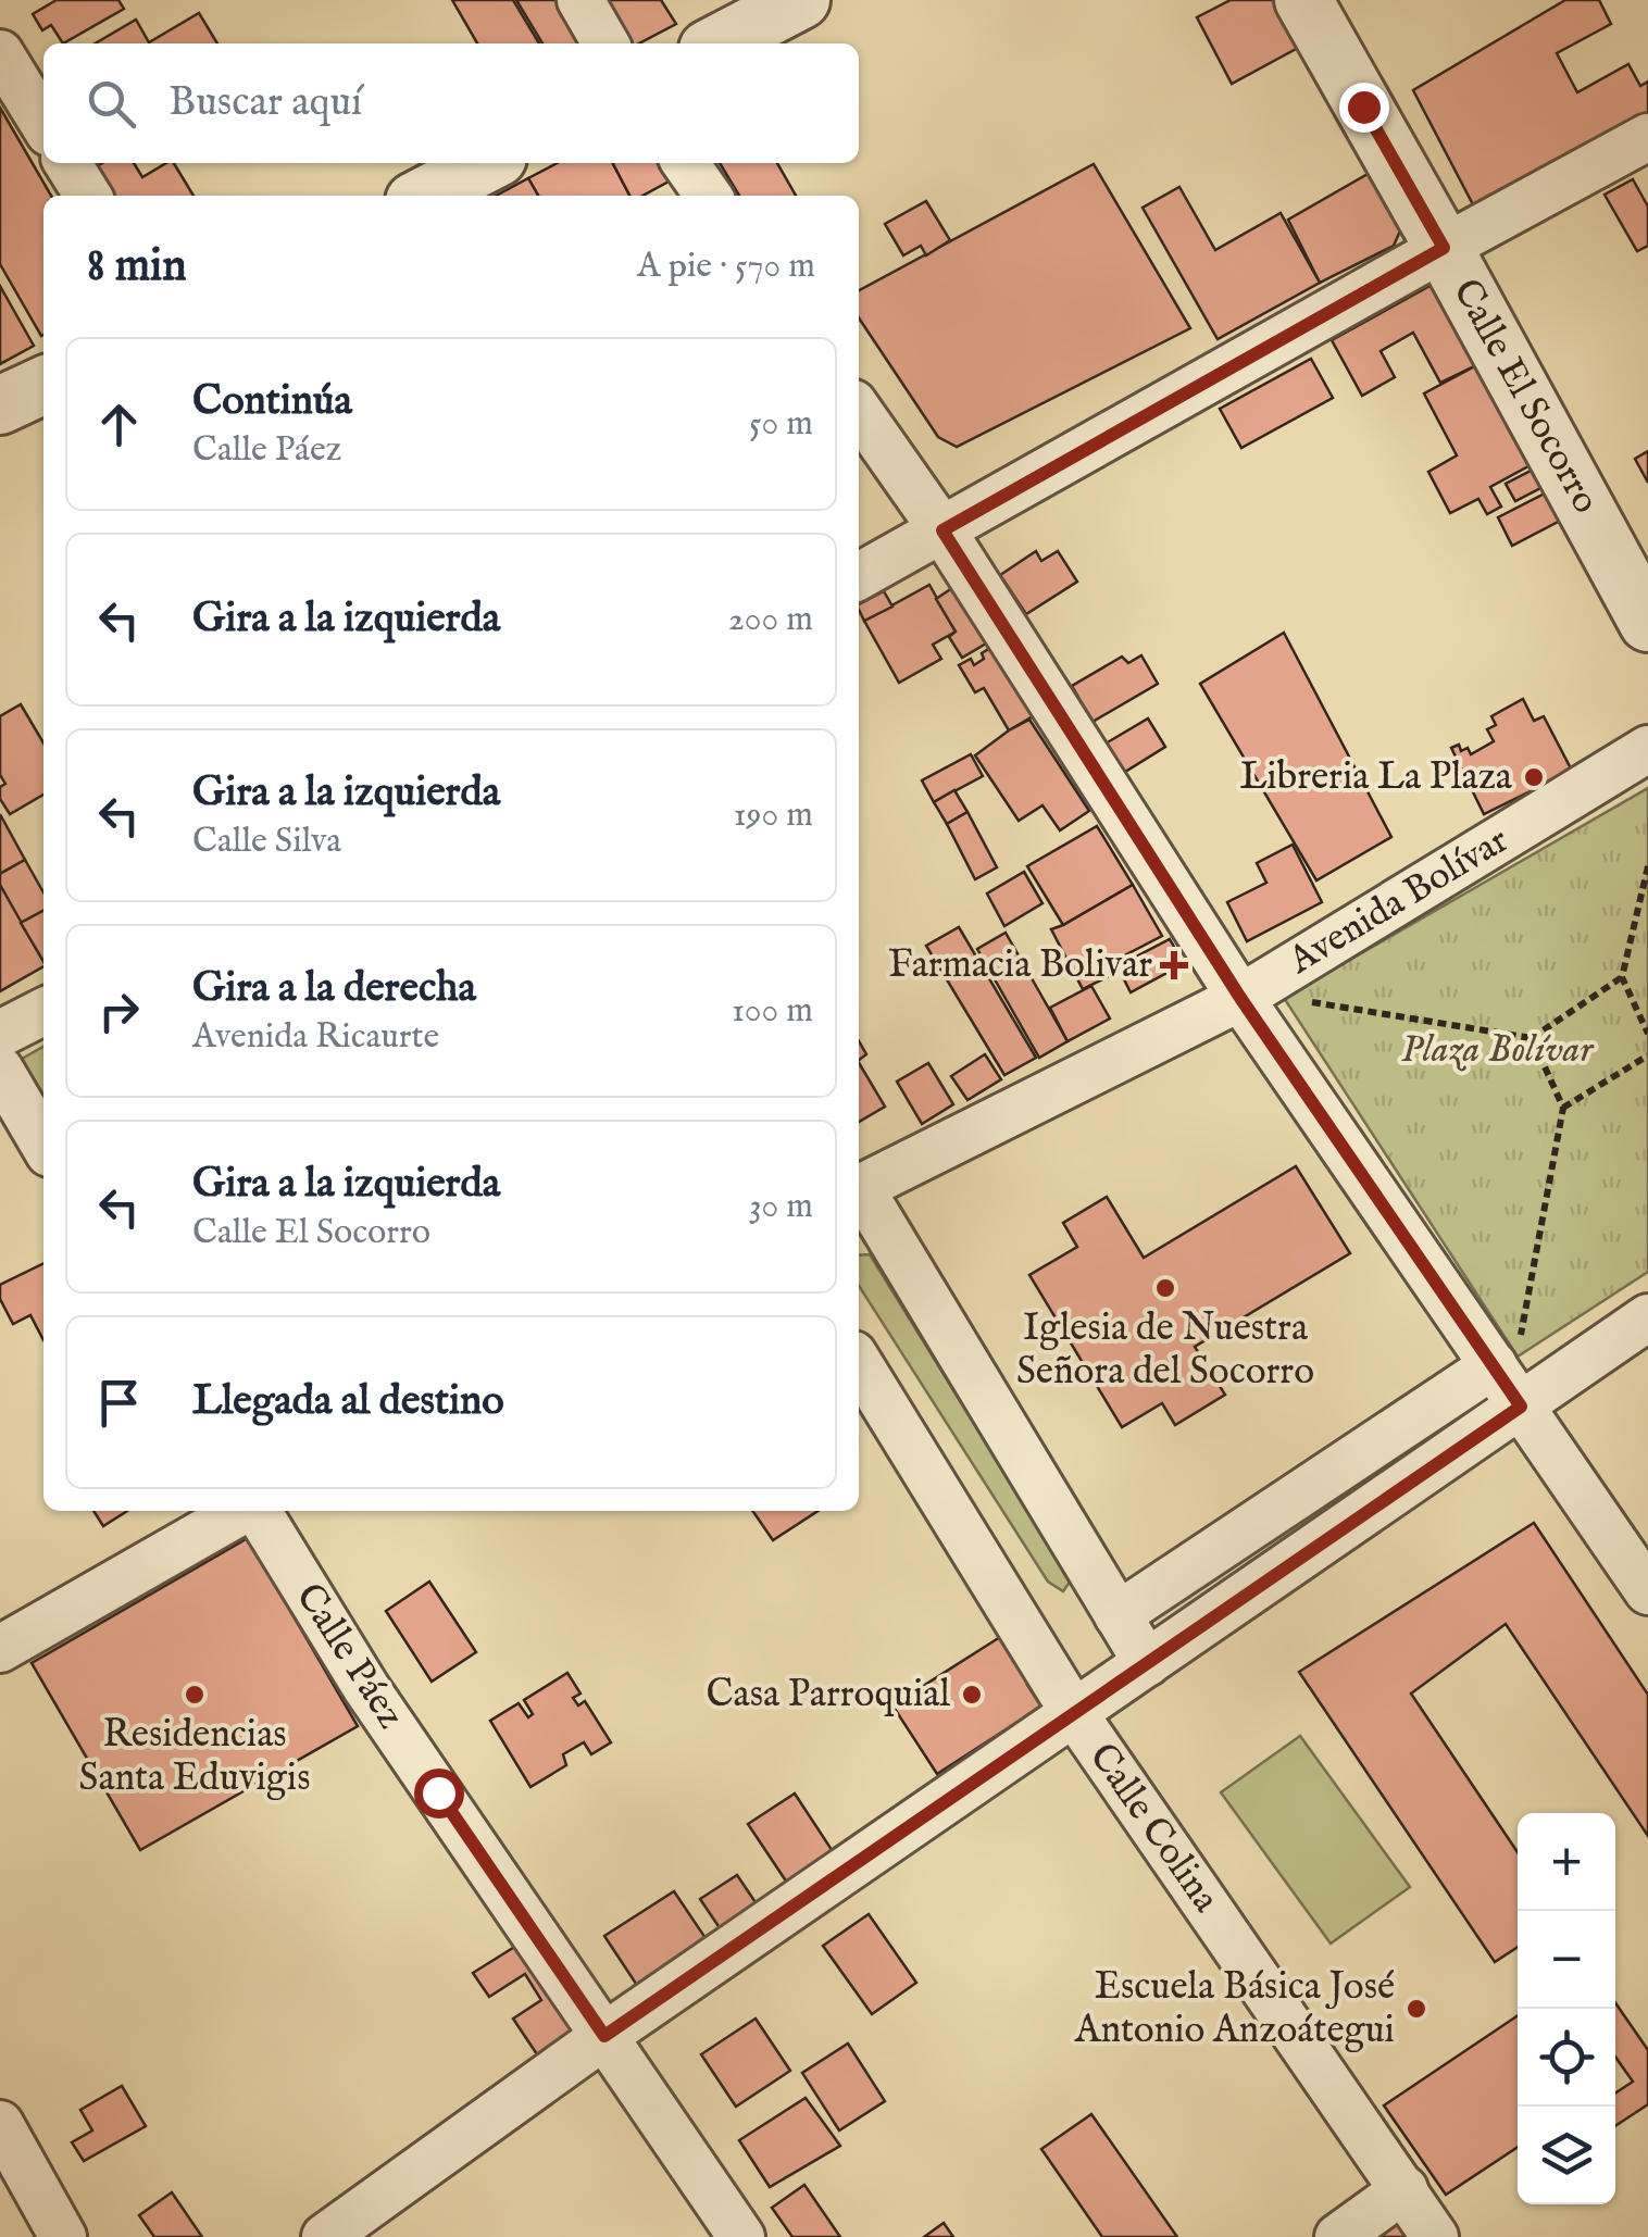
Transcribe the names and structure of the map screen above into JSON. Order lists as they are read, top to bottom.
{
  "streets": {
    "street": [
      "Calle El Socorro",
      "Avenida Bolívar",
      "Calle Páez",
      "Calle Colina"
    ]
  },
  "parks": ["Plaza Bolívar"],
  "places": {
    "other": [
      "Libreria La Plaza",
      "Iglesia de Nuestra Señora del Socorro",
      "Residencias Santa Eduvigis",
      "Casa Parroquial",
      "Escuela Básica José Antonio Anzoátegui"
    ],
    "health": ["Farmacia Bolivar"]
  },
  "page": {
    "search": "Buscar aquí",
    "heading": ["8 min", "A pie · 570 m"],
    "list": [
      ["Continúa", "Calle Páez", "50 m"],
      ["Gira a la izquierda", "200 m"],
      ["Gira a la izquierda", "Calle Silva", "190 m"],
      ["Gira a la derecha", "Avenida Ricaurte", "100 m"],
      ["Gira a la izquierda", "Calle El Socorro", "30 m"],
      "Llegada al destino"
    ],
    "map_buttons": ["+", "−"]
  }
}
